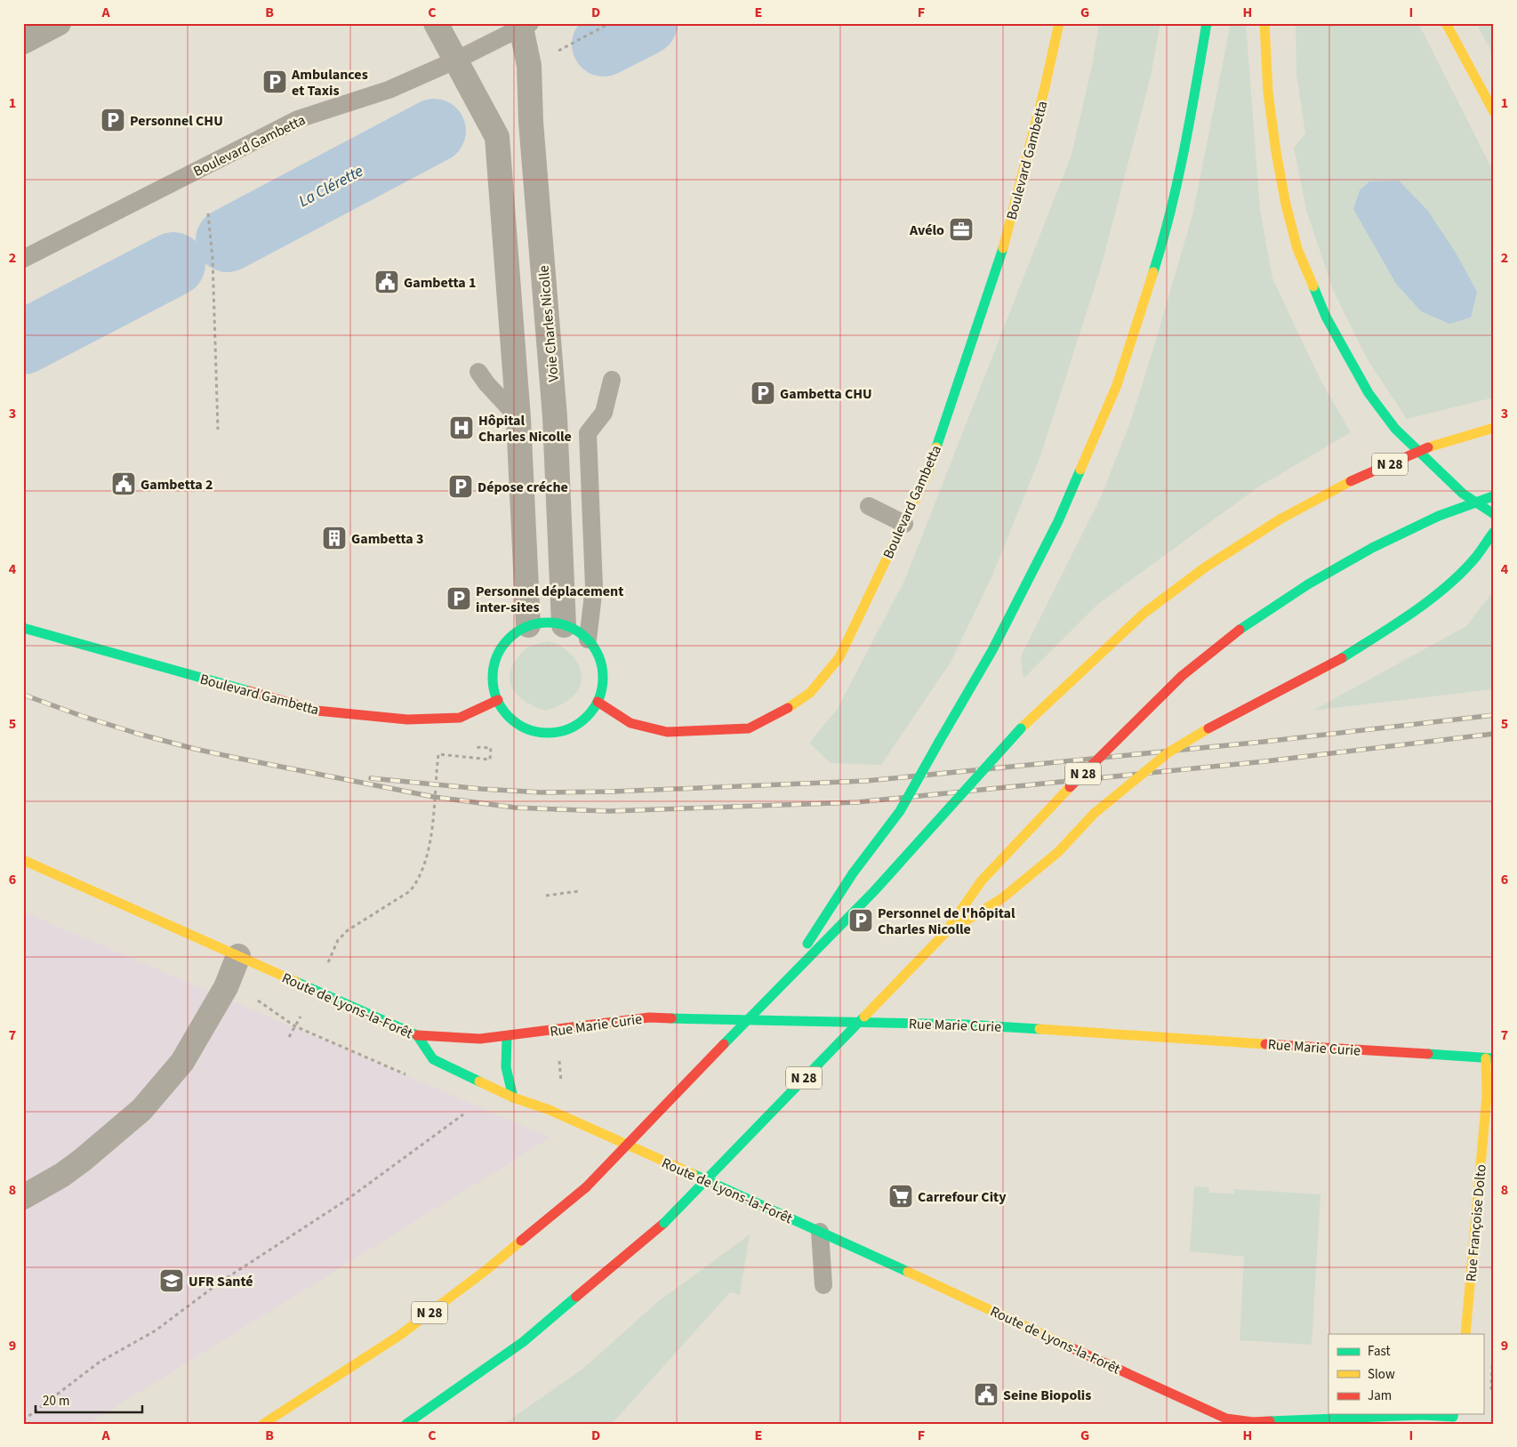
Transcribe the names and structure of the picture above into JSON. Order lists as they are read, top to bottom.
{
  "streets": {
    "main road": [
      "Boulevard Gambetta",
      "N 28",
      "Route de Lyons-la-Forêt",
      "Rue Marie Curie",
      "Rue Françoise Dolto"
    ],
    "street": ["Voie Charles Nicolle"]
  },
  "crossings": [
    ["Boulevard Gambetta", "Voie Charles Nicolle"],
    ["Route de Lyons-la-Forêt", "Rue Marie Curie"],
    ["Rue Marie Curie", "Rue Françoise Dolto"]
  ],
  "water": ["La Clérette"],
  "places": {
    "parking": [
      "Ambulances et Taxis",
      "Personnel CHU",
      "Gambetta CHU",
      "Dépose créche",
      "Personnel déplacement inter-sites",
      "Personnel de l'hôpital Charles Nicolle"
    ],
    "office": ["Avélo"],
    "public building": ["Gambetta 1", "Gambetta 2", "Seine Biopolis"],
    "hospital": ["Hôpital Charles Nicolle"],
    "building": ["Gambetta 3"],
    "supermarket": ["Carrefour City"],
    "school or university": ["UFR Santé"]
  },
  "legend": ["Fast", "Slow", "Jam"],
  "scale_bar": "20 m",
  "grid": {
    "columns": [
      "A",
      "B",
      "C",
      "D",
      "E",
      "F",
      "G",
      "H",
      "I"
    ],
    "rows": [
      "1",
      "2",
      "3",
      "4",
      "5",
      "6",
      "7",
      "8",
      "9"
    ]
  }
}
